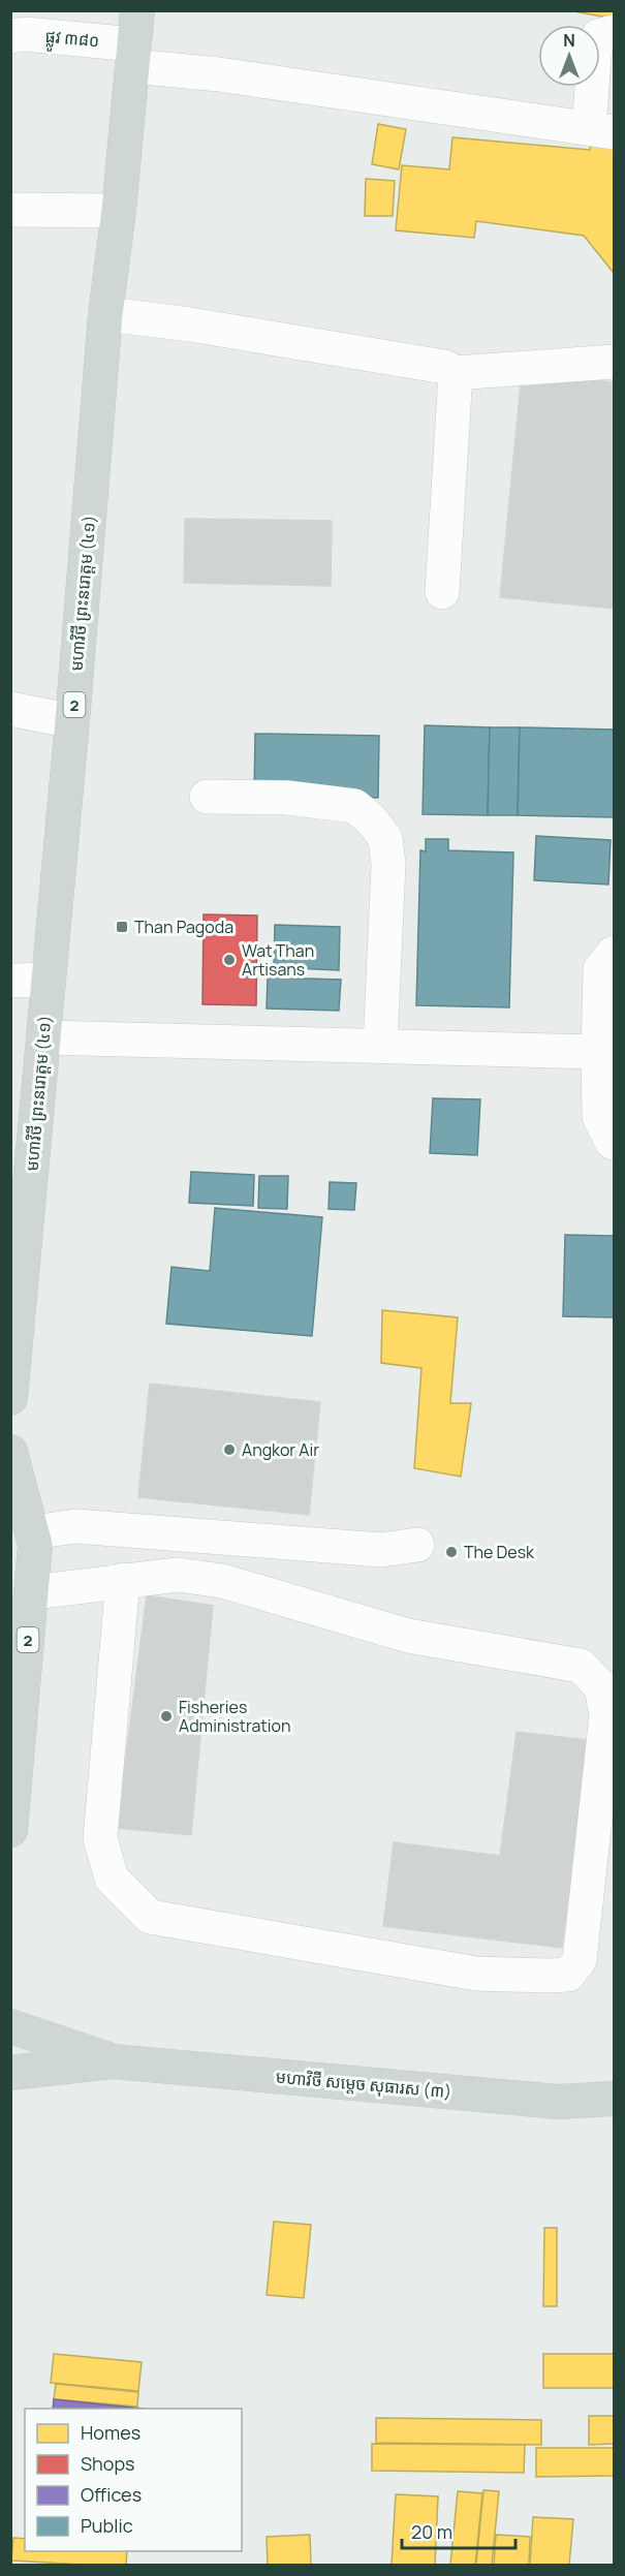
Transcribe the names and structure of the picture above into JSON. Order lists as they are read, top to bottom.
{
  "streets": {
    "main road": ["មហាវិថី ព្រះនរោត្តម (៤១)", "2", "មហាវិថី សម្តេច សុធារស (៣)"],
    "street": ["ផ្លូវ ៣៨០"]
  },
  "crossings": [
    ["ផ្លូវ ៣៨០", "មហាវិថី ព្រះនរោត្តម (៤១)"]
  ],
  "places": {
    "transit": ["Than Pagoda"],
    "other": [
      "Wat Than Artisans",
      "Angkor Air",
      "The Desk",
      "Fisheries Administration"
    ]
  },
  "legend": [
    "Homes",
    "Shops",
    "Offices",
    "Public"
  ],
  "scale_bar": "20 m",
  "north": "top"
}
